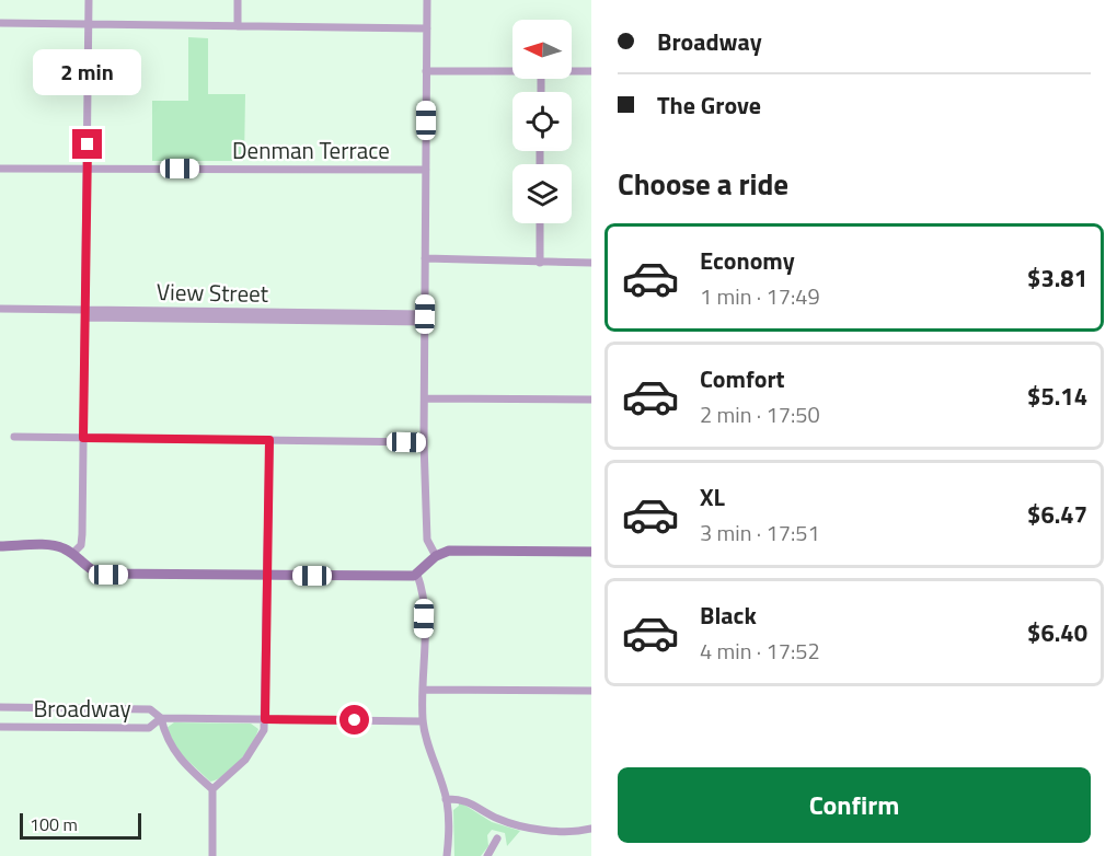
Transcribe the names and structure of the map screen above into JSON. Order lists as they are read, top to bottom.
{
  "streets": {
    "street": ["Denman Terrace", "View Street", "Broadway"]
  },
  "scale_bar": "100 m",
  "north": "left",
  "page": {
    "banner": ["Broadway", "The Grove"],
    "bubble": "2 min",
    "heading": "Choose a ride",
    "list": [
      {
        "name": "Economy",
        "note": "1 min · 17:49",
        "value": "$3.81"
      },
      {
        "name": "Comfort",
        "note": "2 min · 17:50",
        "value": "$5.14"
      },
      {
        "name": "XL",
        "note": "3 min · 17:51",
        "value": "$6.47"
      },
      {
        "name": "Black",
        "note": "4 min · 17:52",
        "value": "$6.40"
      }
    ],
    "buttons": "Confirm",
    "scale": "100 m"
  }
}
